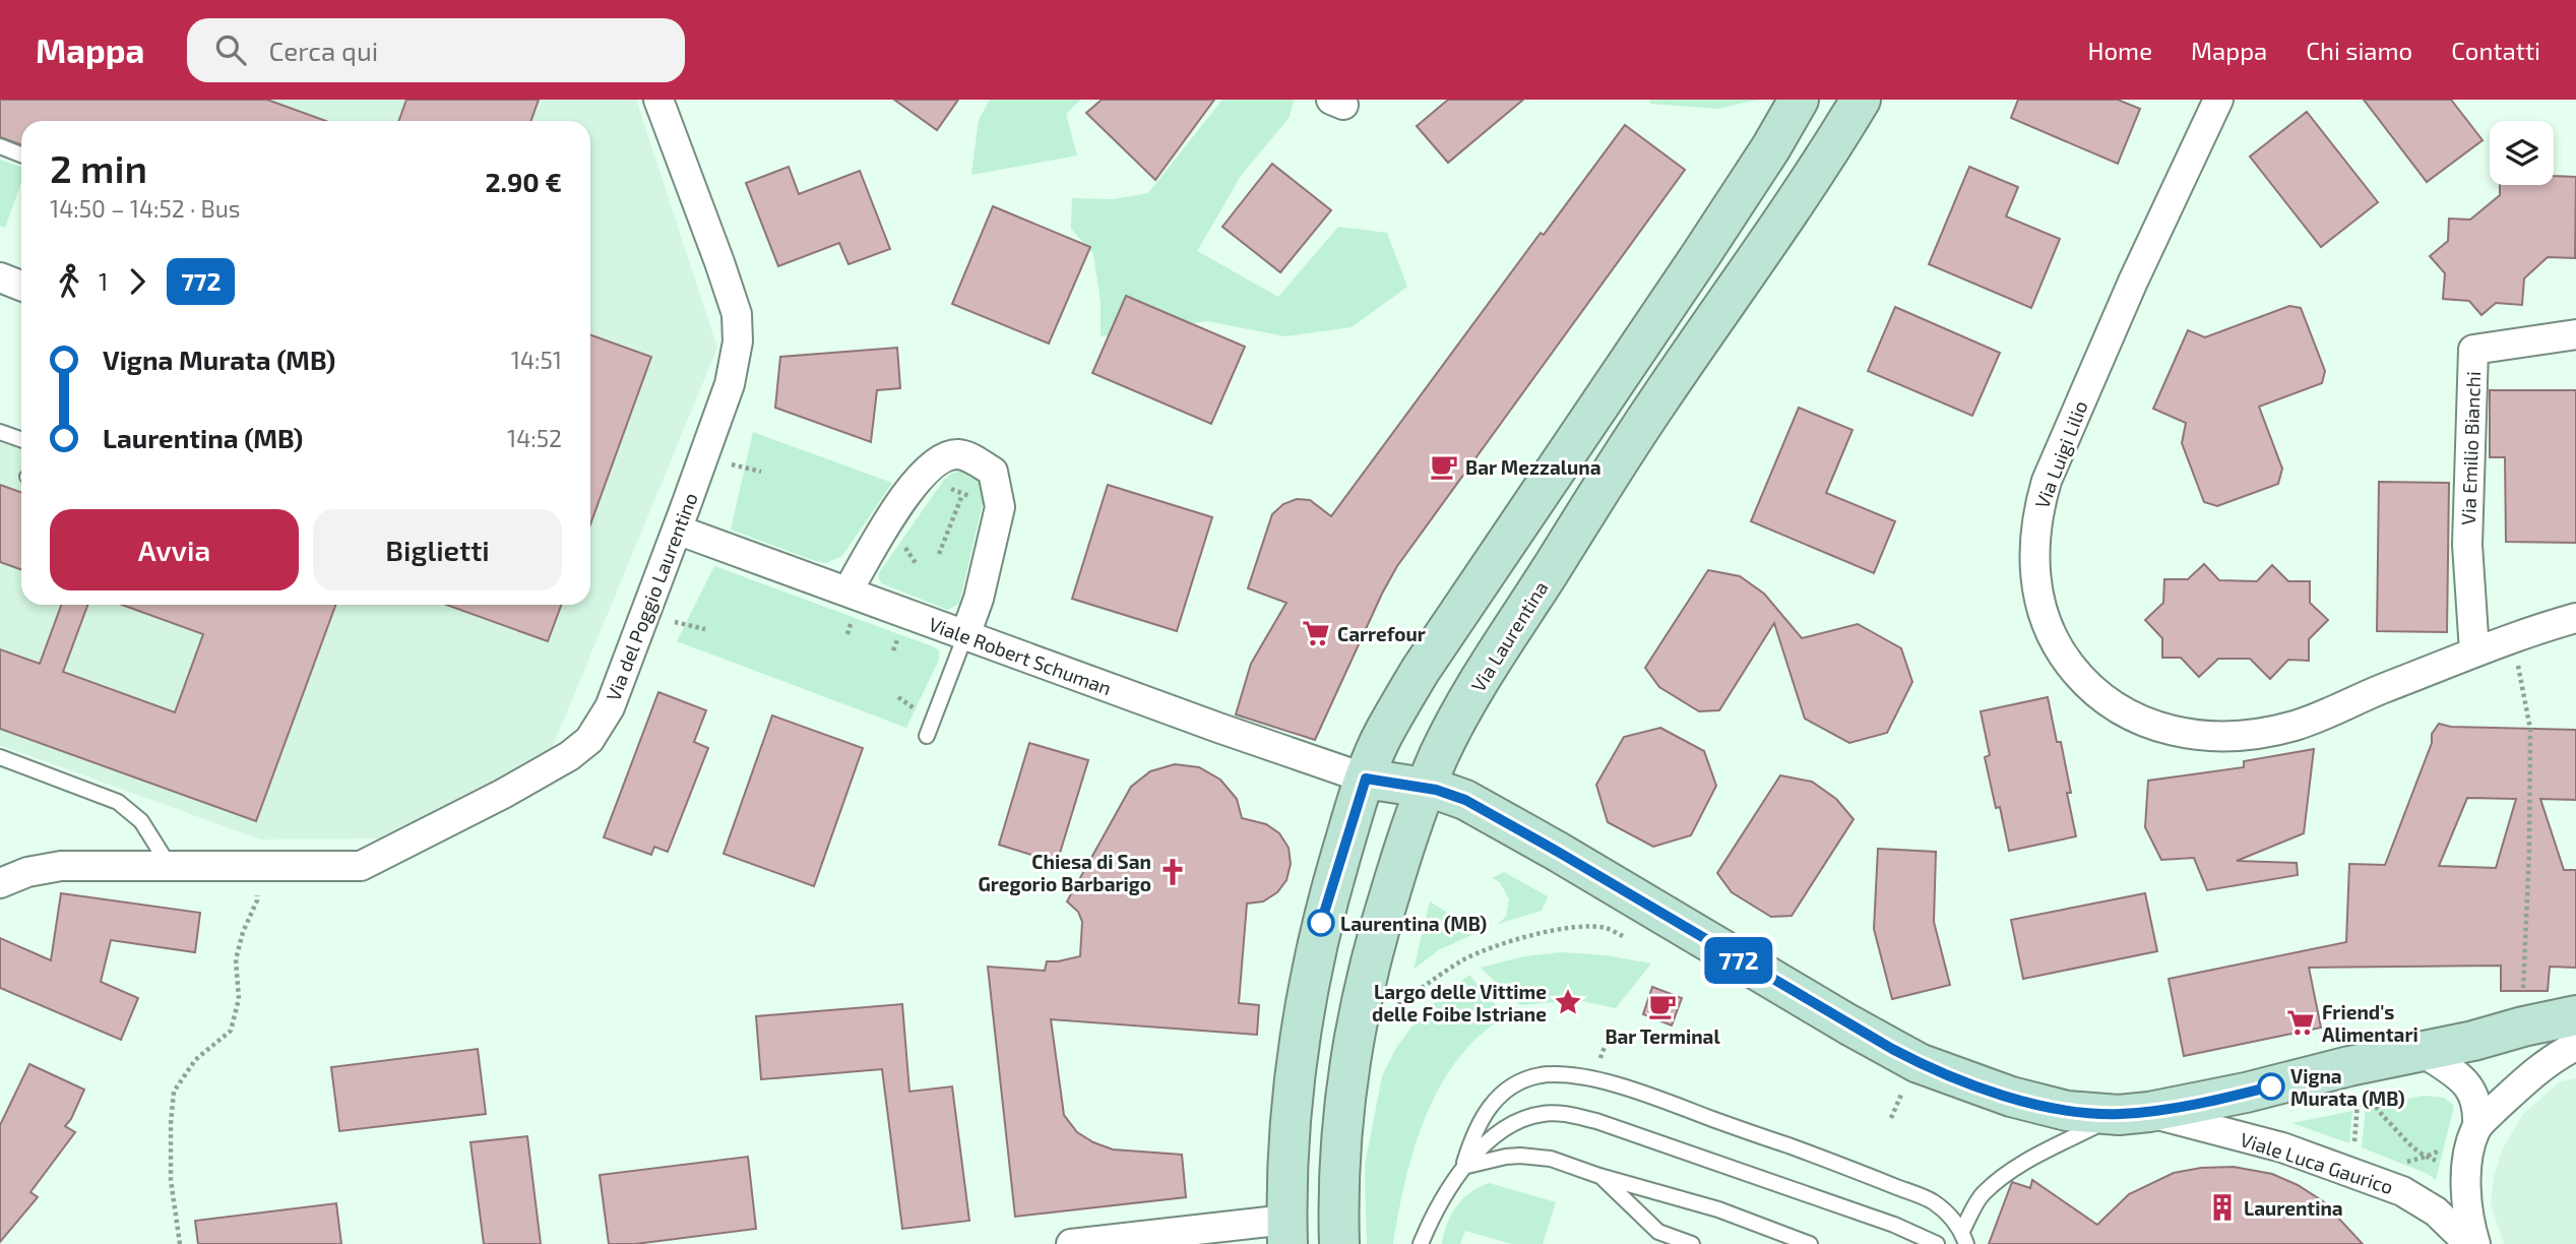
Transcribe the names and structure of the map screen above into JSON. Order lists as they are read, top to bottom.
{
  "streets": {
    "main road": ["Via Laurentina"],
    "street": [
      "Via Emilio Bianchi",
      "Via Luigi Lilio",
      "Via del Poggio Laurentino",
      "Viale Robert Schuman",
      "Viale Luca Gaurico"
    ]
  },
  "crossings": [
    ["Via Emilio Bianchi", "Via Luigi Lilio"],
    ["Via del Poggio Laurentino", "Viale Robert Schuman"]
  ],
  "places": {
    "cafe": ["Bar Mezzaluna", "Bar Terminal"],
    "supermarket": ["Carrefour", "Friend's Alimentari"],
    "church": ["Chiesa di San Gregorio Barbarigo"],
    "other": ["Laurentina (MB)", "Vigna Murata (MB)"],
    "place": ["Largo delle Vittime delle Foibe Istriane"],
    "building": ["Laurentina"]
  },
  "lines": ["bus line 772"],
  "page": {
    "header": "Mappa",
    "search": "Cerca qui",
    "nav": [
      "Home",
      "Mappa",
      "Chi siamo",
      "Contatti"
    ],
    "on_map": "772",
    "heading": ["2 min", "14:50 – 14:52 · Bus", "2.90 €"],
    "legs": ["1", "772"],
    "list": [
      {
        "name": "Vigna Murata (MB)",
        "value": "14:51"
      },
      {
        "name": "Laurentina (MB)",
        "value": "14:52"
      }
    ],
    "buttons": ["Avvia", "Biglietti"]
  }
}
